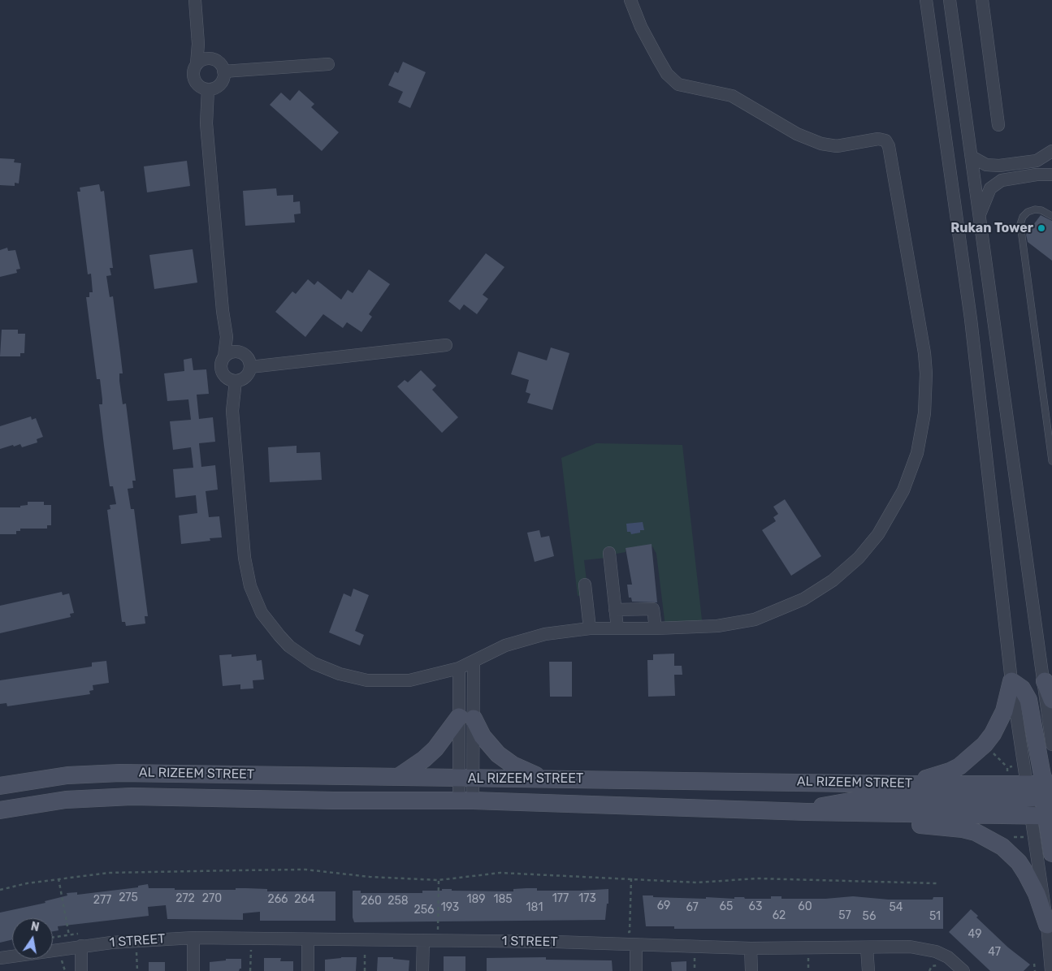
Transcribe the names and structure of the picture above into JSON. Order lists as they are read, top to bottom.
{
  "streets": {
    "street": ["AL RIZEEM STREET", "1 STREET"]
  },
  "places": ["Rukan Tower"],
  "house_numbers": [
    "275",
    "272",
    "270",
    "177",
    "173",
    "266",
    "264",
    "189",
    "185",
    "277",
    "260",
    "258",
    "69",
    "65",
    "63",
    "60",
    "193",
    "181",
    "67",
    "54",
    "256",
    "62",
    "57",
    "56",
    "51",
    "49",
    "47"
  ],
  "north": "top"
}
